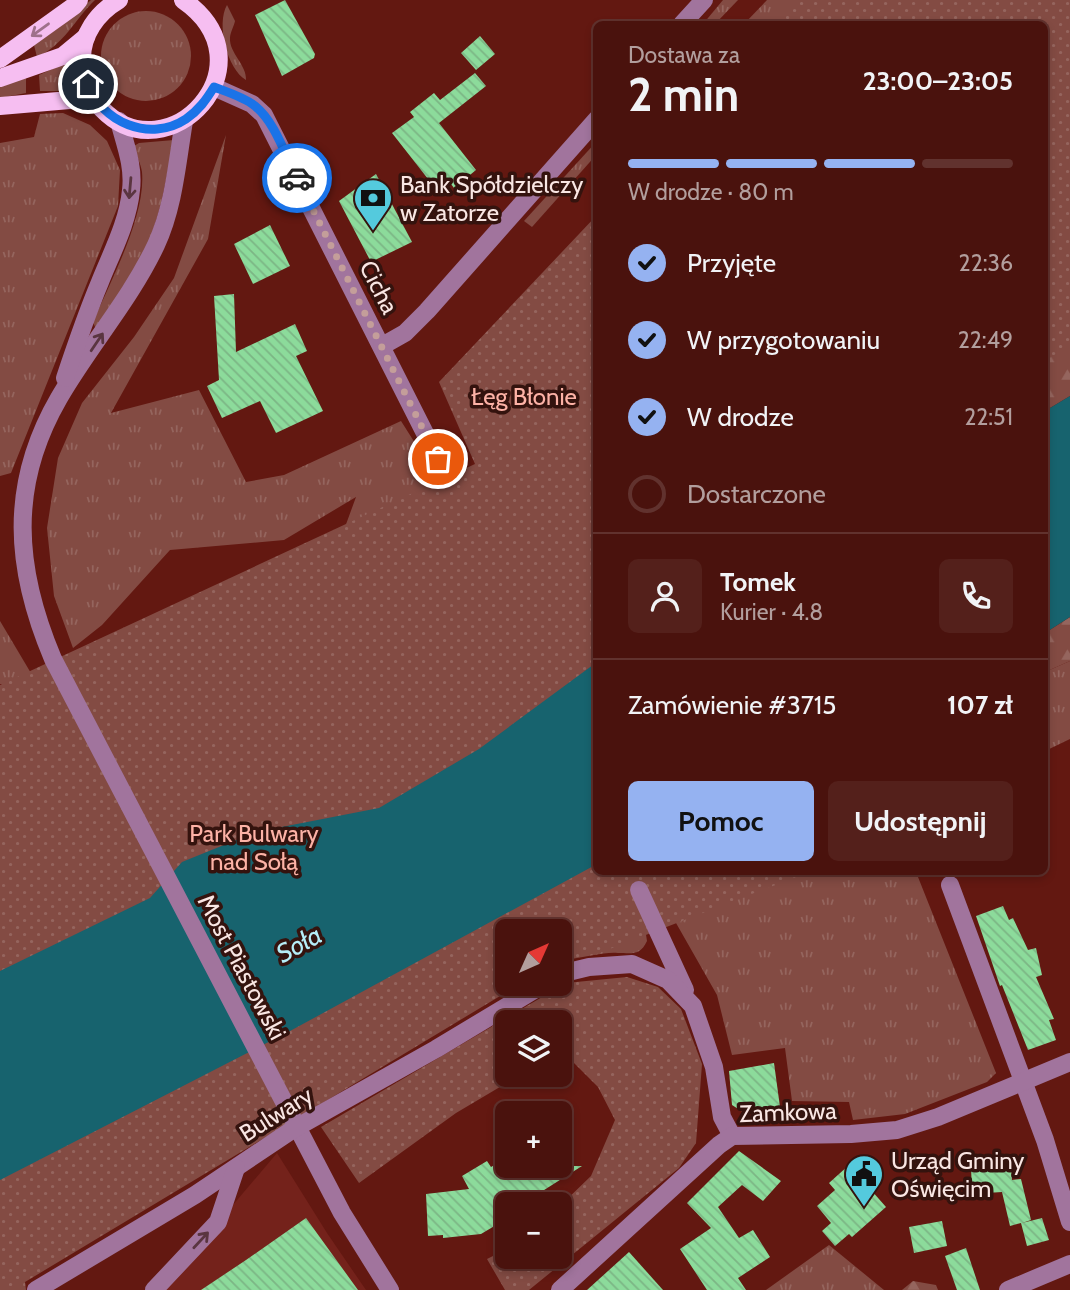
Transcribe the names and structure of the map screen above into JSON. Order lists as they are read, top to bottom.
{
  "streets": {
    "street": [
      "Cicha",
      "Most Piastowski",
      "Zamkowa",
      "Bulwary"
    ]
  },
  "water": ["Soła"],
  "parks": ["Łęg Błonie", "Park Bulwary nad Sołą"],
  "places": {
    "bank": ["Bank Spółdzielczy w Zatorze"],
    "public building": ["Urząd Gminy Oświęcim"]
  },
  "north": "top right",
  "page": {
    "heading": ["2 min", "Dostawa za", "23:00–23:05"],
    "panel": [
      "Tomek",
      "Kurier · 4.8",
      "Zamówienie #3715",
      "107 zł"
    ],
    "bar": "W drodze · 80 m",
    "list": [
      ["Przyjęte", "22:36"],
      ["W przygotowaniu", "22:49"],
      ["W drodze", "22:51"],
      "Dostarczone"
    ],
    "buttons": ["Pomoc", "Udostępnij"],
    "map_buttons": ["+", "−"]
  }
}
